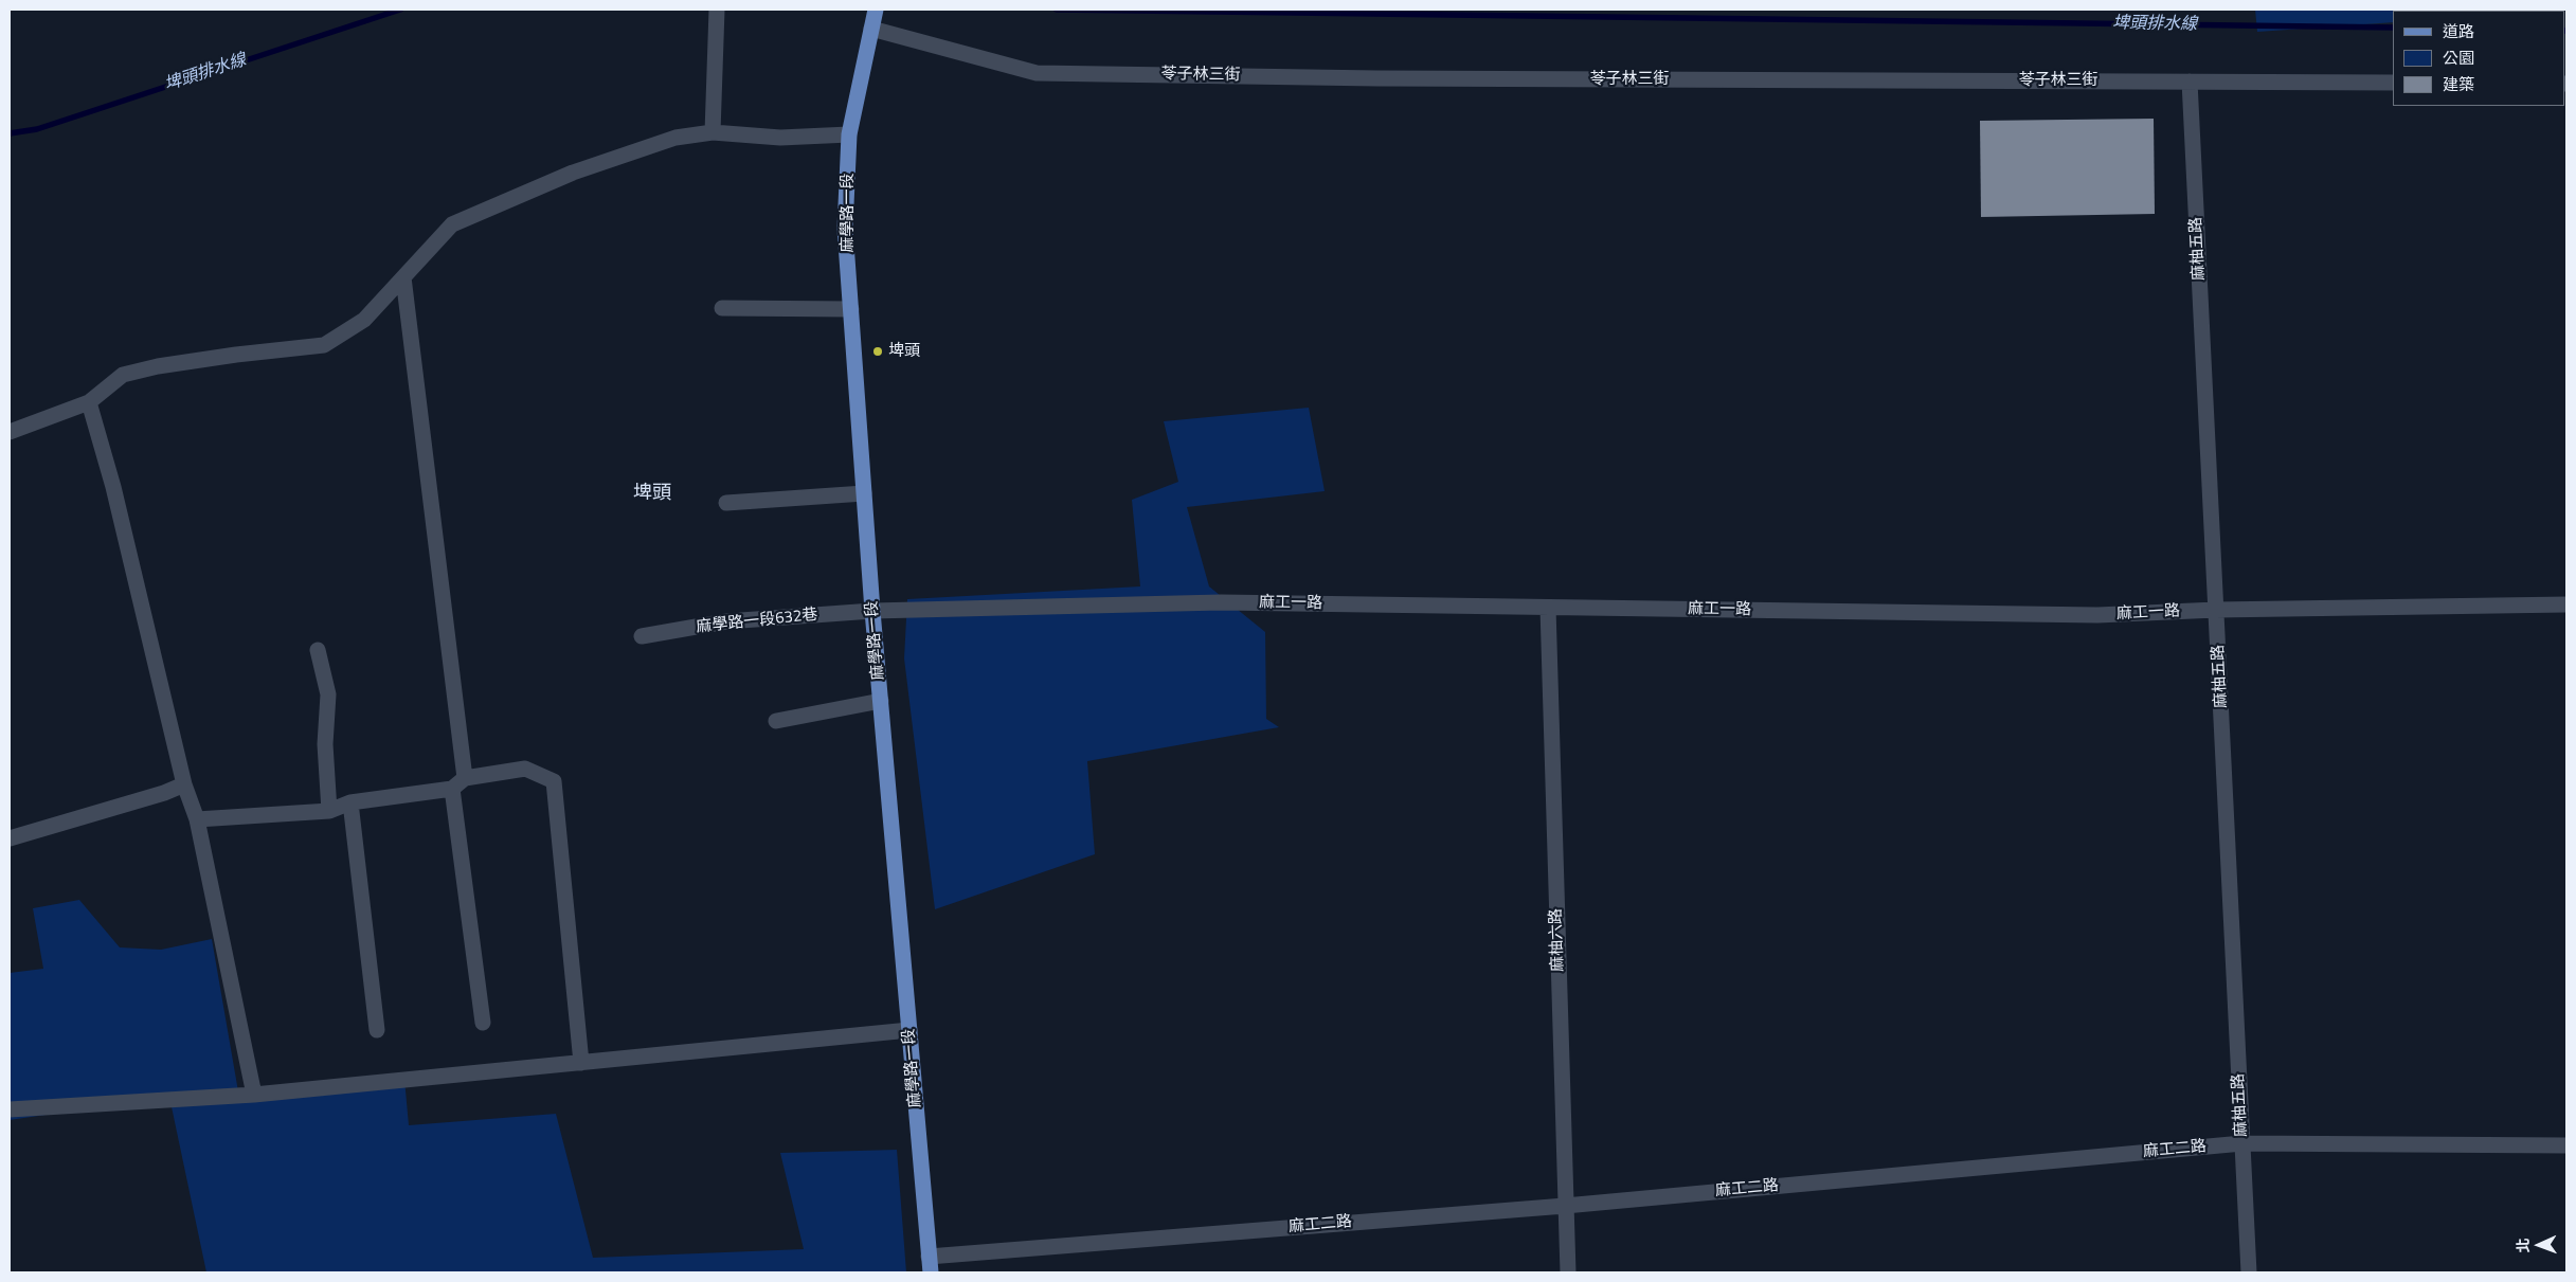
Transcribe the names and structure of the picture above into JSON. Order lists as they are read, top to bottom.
{
  "streets": {
    "main road": ["麻學路一段"],
    "street": [
      "苓子林三街",
      "麻柚五路",
      "麻工一路",
      "麻學路一段632巷",
      "麻柚六路",
      "麻工二路"
    ]
  },
  "crossings": [
    ["苓子林三街", "麻學路一段"],
    ["苓子林三街", "麻柚五路"],
    ["麻學路一段", "麻工一路"],
    ["麻學路一段", "麻學路一段632巷"],
    ["麻學路一段", "麻工二路"],
    ["麻柚五路", "麻工一路"],
    ["麻柚五路", "麻工二路"],
    ["麻工一路", "麻學路一段632巷"],
    ["麻工一路", "麻柚六路"],
    ["麻柚六路", "麻工二路"]
  ],
  "districts": ["埤頭"],
  "water": ["埤頭排水線"],
  "places": ["埤頭"],
  "legend": ["道路", "公園", "建築"],
  "north": "left"
}
